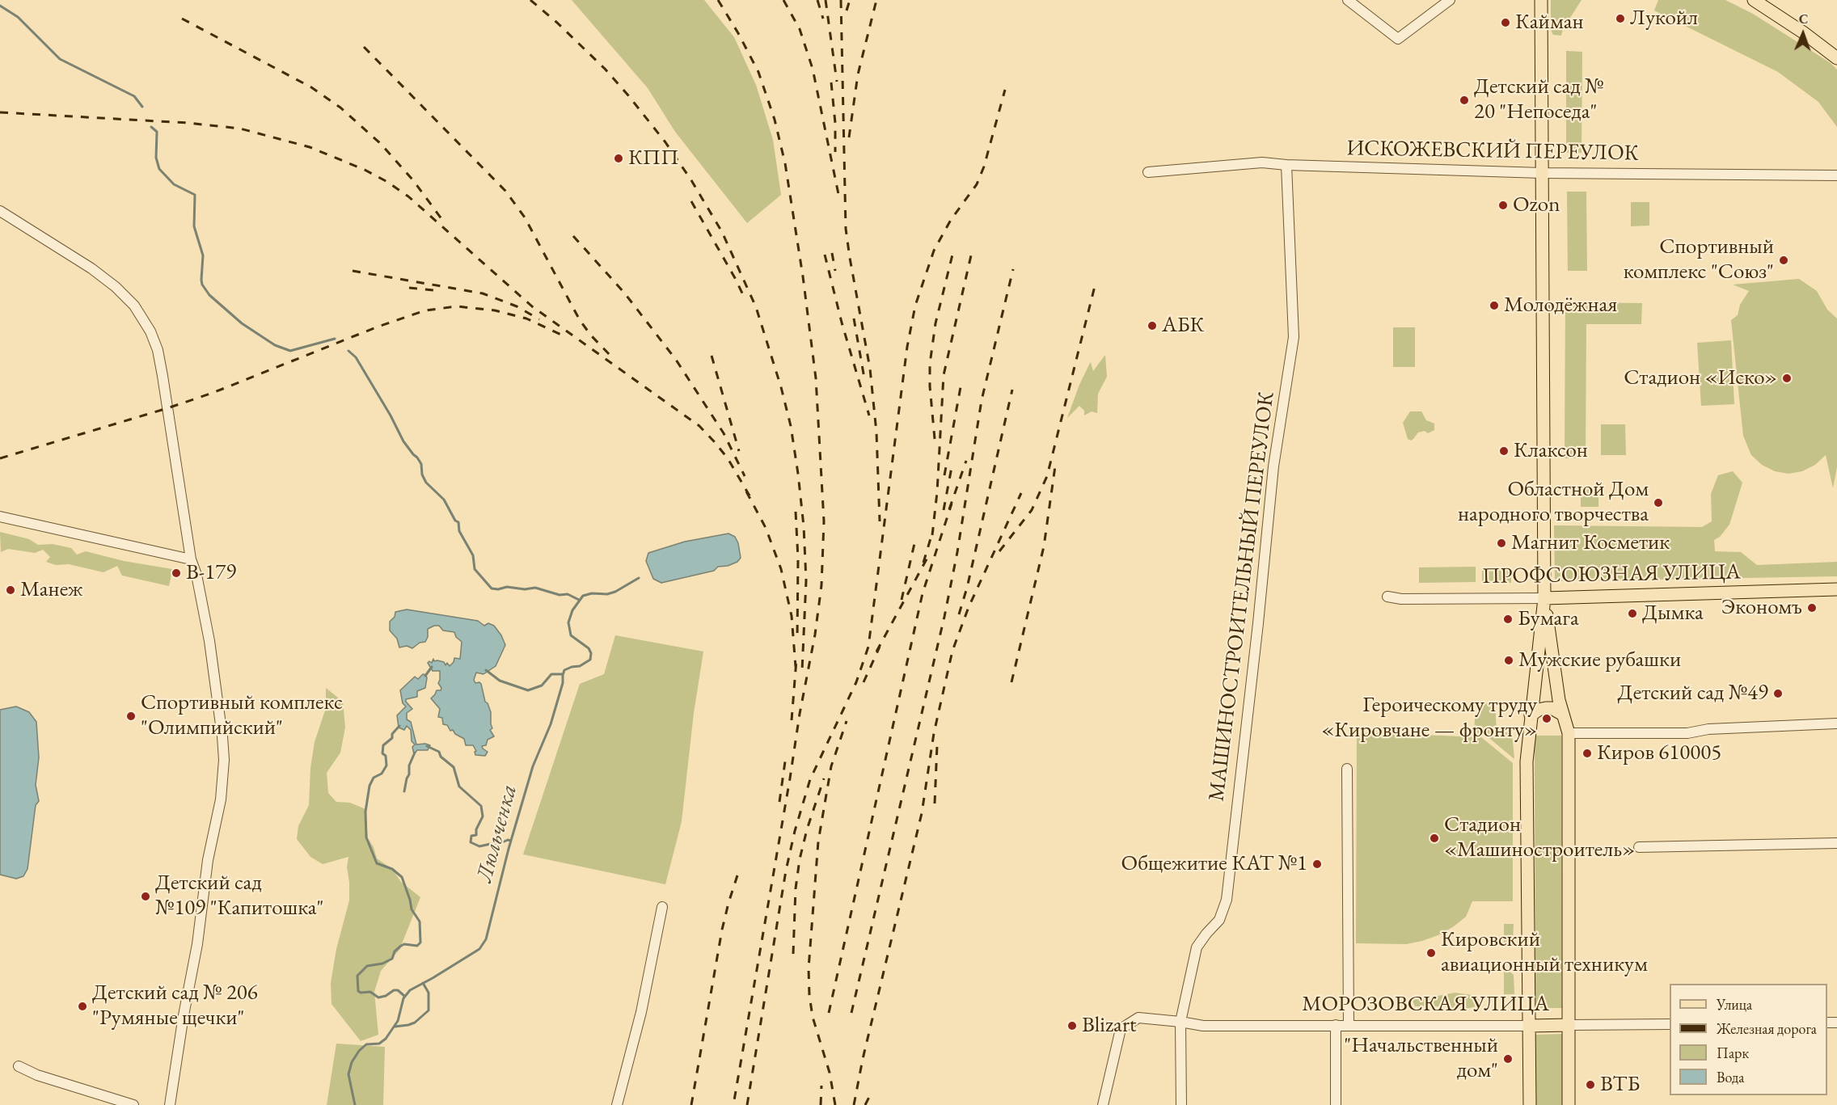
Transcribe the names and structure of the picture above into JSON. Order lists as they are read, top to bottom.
{
  "streets": {
    "main road": ["ПРОФСОЮЗНАЯ УЛИЦА", "МОРОЗОВСКАЯ УЛИЦА"],
    "street": ["ИСКОЖЕВСКИЙ ПЕРЕУЛОК", "МАШИНОСТРОИТЕЛЬНЫЙ ПЕРЕУЛОК"]
  },
  "crossings": [
    ["ИСКОЖЕВСКИЙ ПЕРЕУЛОК", "МАШИНОСТРОИТЕЛЬНЫЙ ПЕРЕУЛОК"],
    ["МАШИНОСТРОИТЕЛЬНЫЙ ПЕРЕУЛОК", "МОРОЗОВСКАЯ УЛИЦА"]
  ],
  "water": ["Люльченка"],
  "places": [
    "Лукойл",
    "Кайман",
    "Детский сад № 20 \"Непоседа\"",
    "КПП",
    "Ozon",
    "Спортивный комплекс \"Союз\"",
    "Молодёжная",
    "АБК",
    "Стадион «Иско»",
    "Клаксон",
    "Областной Дом народного творчества",
    "Магнит Косметик",
    "В-179",
    "Манеж",
    "Экономъ",
    "Дымка",
    "Бумага",
    "Мужские рубашки",
    "Детский сад №49",
    "Спортивный комплекс \"Олимпийский\"",
    "Героическому труду «Кировчане — фронту»",
    "Киров 610005",
    "Стадион «Машиностроитель»",
    "Общежитие КАТ №1",
    "Детский сад №109 \"Капитошка\"",
    "Кировский авиационный техникум",
    "Детский сад № 206 \"Румяные щечки\"",
    "Blizart",
    "\"Начальственный дом\"",
    "ВТБ"
  ],
  "legend": [
    "Улица",
    "Железная дорога",
    "Парк",
    "Вода"
  ],
  "north": "top"
}
